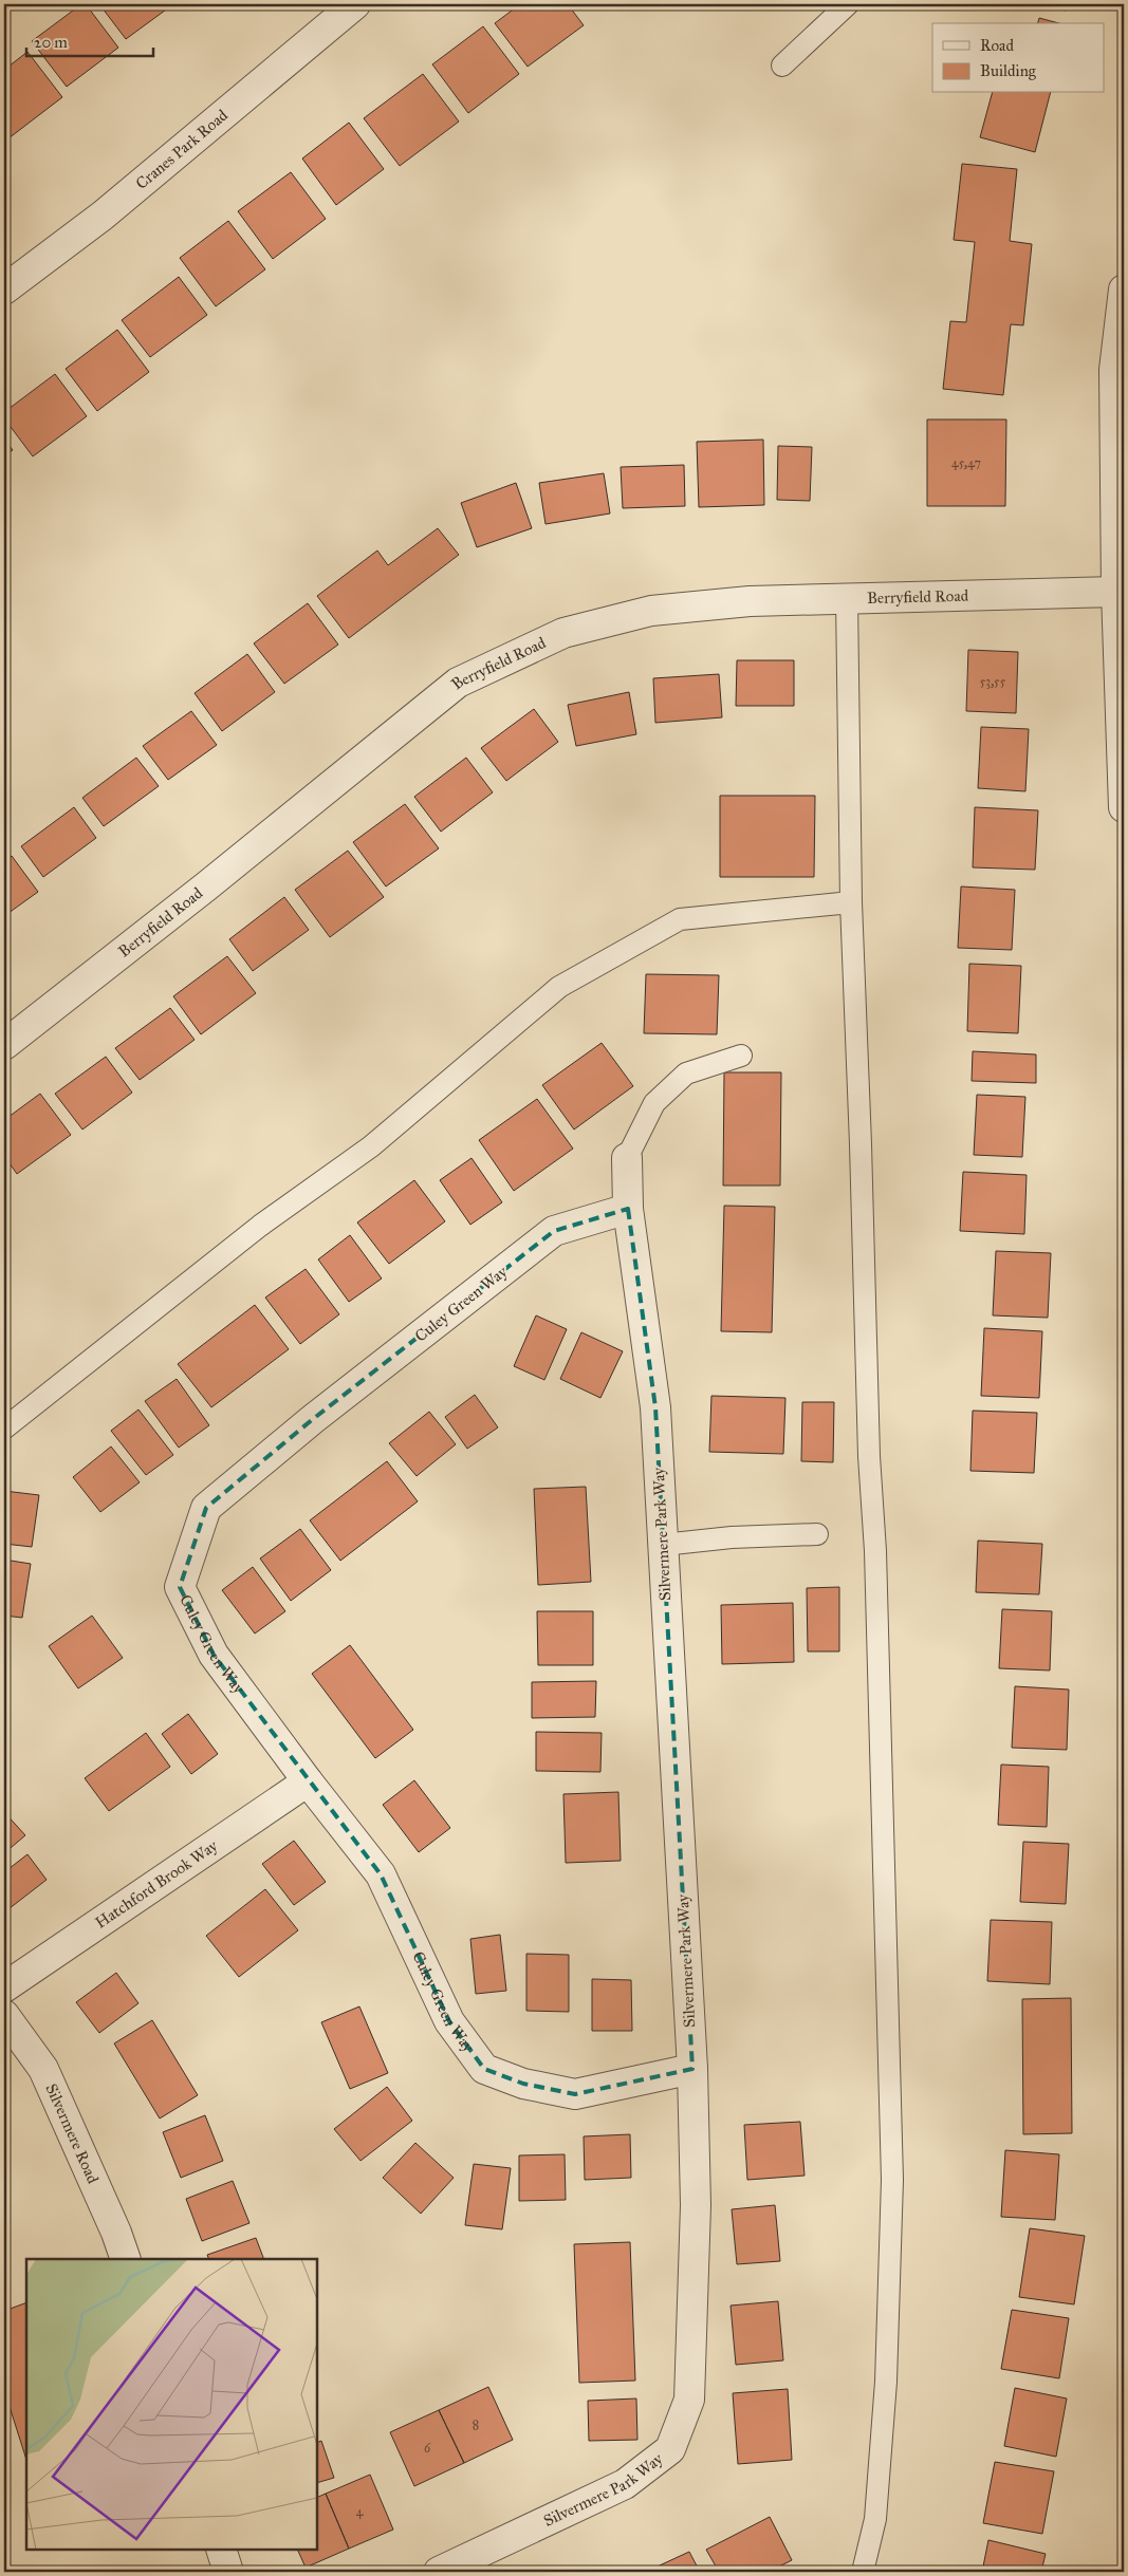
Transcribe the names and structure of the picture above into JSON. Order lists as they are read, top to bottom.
{
  "streets": {
    "street": [
      "Cranes Park Road",
      "Berryfield Road",
      "Culey Green Way",
      "Silvermere Park Way",
      "Hatchford Brook Way",
      "Silvermere Road"
    ]
  },
  "crossings": [
    ["Culey Green Way", "Silvermere Park Way"],
    ["Culey Green Way", "Hatchford Brook Way"]
  ],
  "house_numbers": [
    "45,47",
    "53,55",
    "8",
    "6",
    "4"
  ],
  "legend": ["Road", "Building"],
  "scale_bar": "20 m"
}
